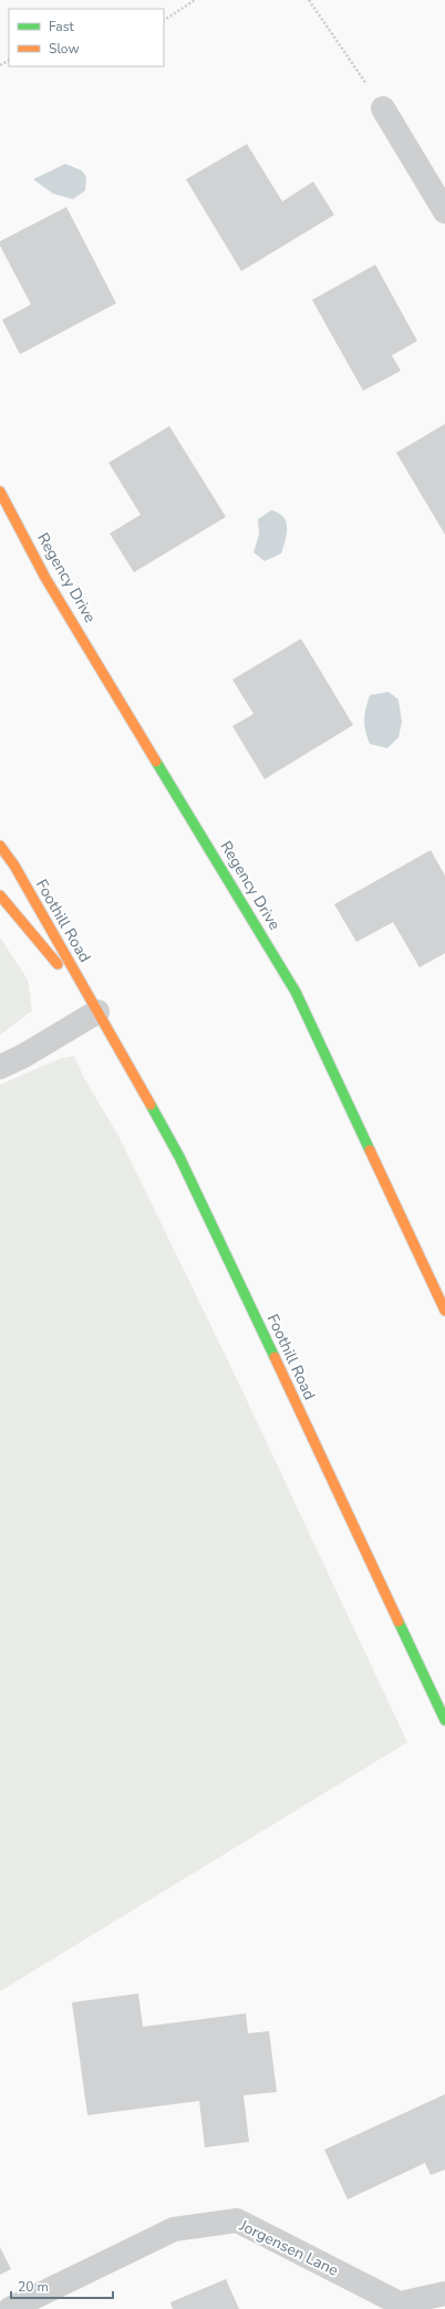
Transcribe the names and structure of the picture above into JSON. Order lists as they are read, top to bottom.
{
  "streets": {
    "main road": ["Regency Drive", "Foothill Road"],
    "street": ["Jorgensen Lane"]
  },
  "legend": ["Fast", "Slow"],
  "scale_bar": "20 m"
}
